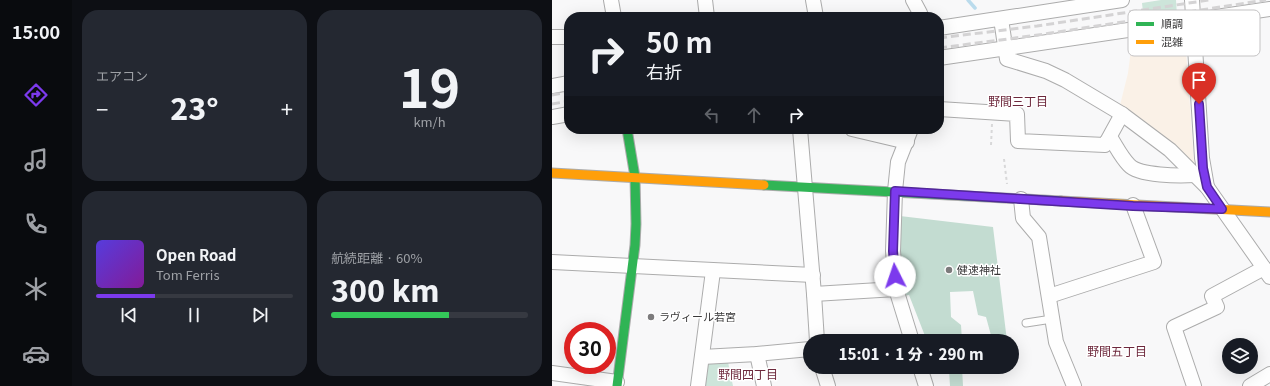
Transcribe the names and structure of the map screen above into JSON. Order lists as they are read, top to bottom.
{
  "districts": ["野間三丁目", "野間五丁目", "野間四丁目"],
  "places": ["健速神社", "ラヴィール若宮"],
  "legend": ["順調", "混雑"],
  "page": {
    "tabs": "15:00",
    "tile": [
      "エアコン",
      ["19", "km/h"],
      ["航続距離 · 60%", "300 km"]
    ],
    "turn": ["50 m", "右折"],
    "heat": ["−", "23°", "+"],
    "song": ["Open Road", "Tom Ferris"],
    "limit": "30",
    "trip": "15:01 · 1 分 · 290 m"
  }
}
